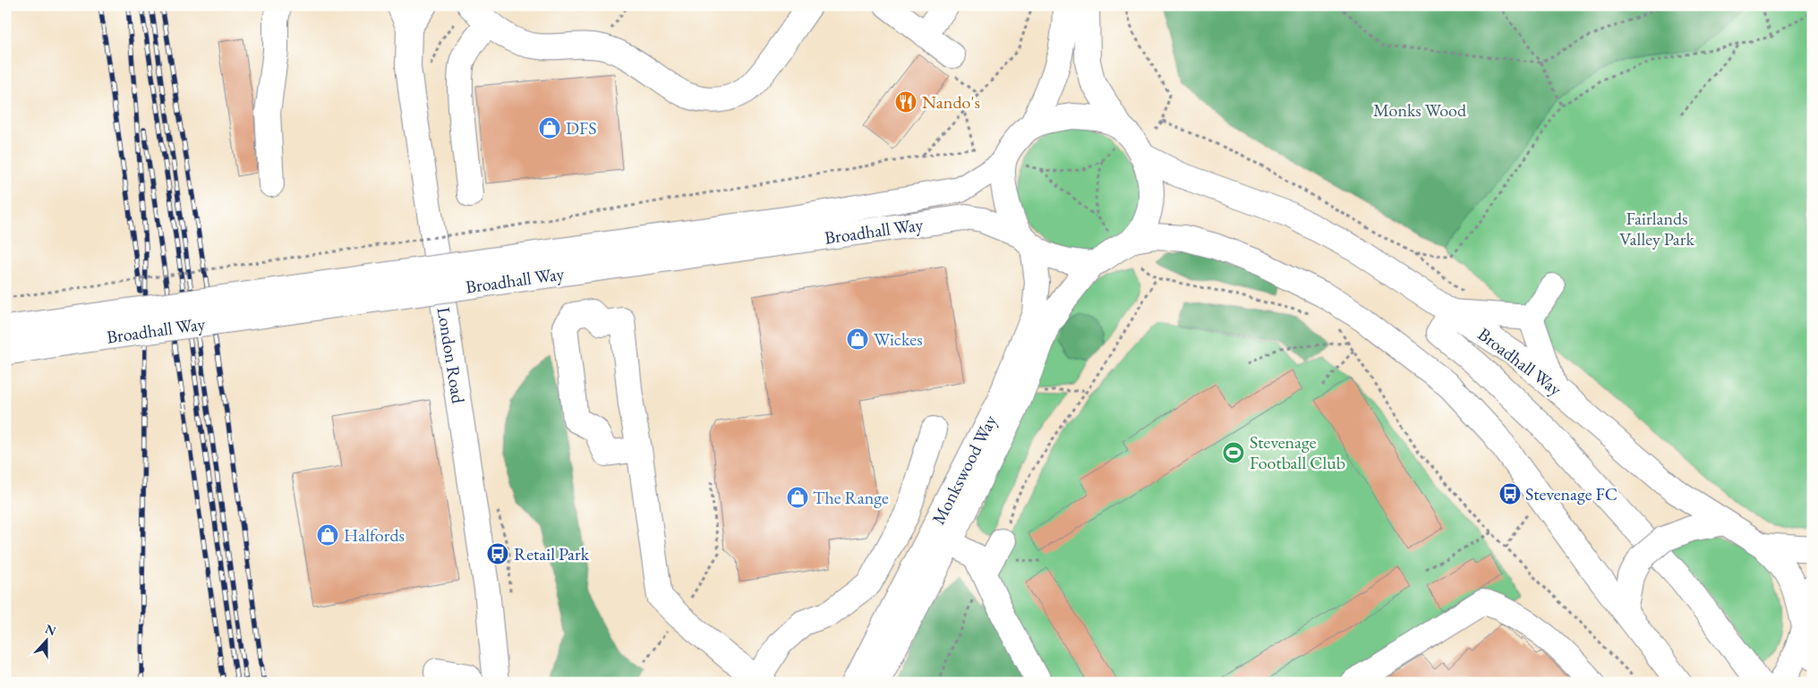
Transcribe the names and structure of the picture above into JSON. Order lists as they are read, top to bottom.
{
  "streets": {
    "main road": ["Broadhall Way", "London Road", "Monkswood Way"]
  },
  "crossings": [
    ["Broadhall Way", "Monkswood Way"]
  ],
  "parks": ["Monks Wood", "Fairlands Valley Park"],
  "places": {
    "restaurant": ["Nando's"],
    "shop": [
      "DFS",
      "Wickes",
      "The Range",
      "Halfords"
    ],
    "sports": ["Stevenage Football Club"],
    "bus stop": ["Stevenage FC", "Retail Park"]
  },
  "north": "top"
}
